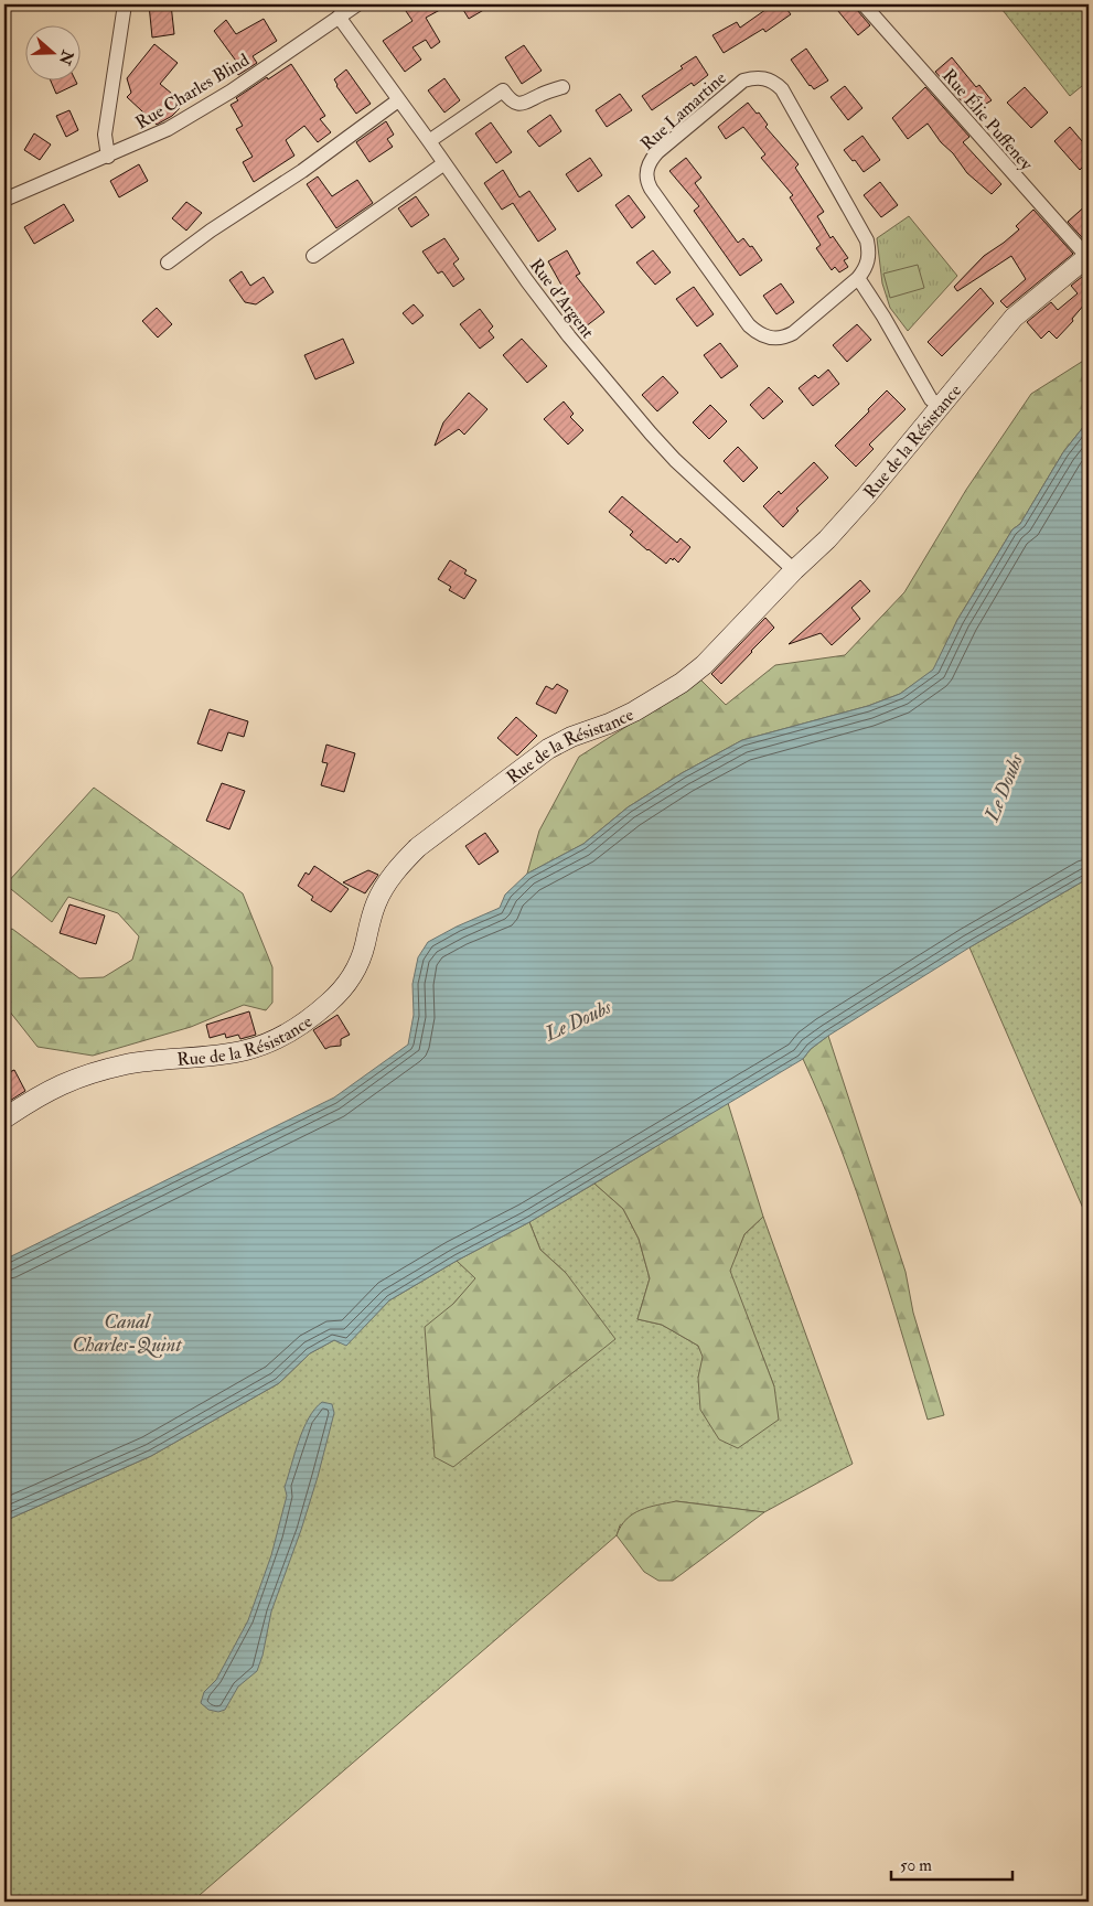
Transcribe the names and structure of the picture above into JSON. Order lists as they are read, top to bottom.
{
  "streets": {
    "street": [
      "Rue Charles Blind",
      "Rue Lamartine",
      "Rue Élie Puffeney",
      "Rue d'Argent",
      "Rue de la Résistance"
    ]
  },
  "crossings": [
    ["Rue Charles Blind", "Rue d'Argent"],
    ["Rue Élie Puffeney", "Rue de la Résistance"],
    ["Rue d'Argent", "Rue de la Résistance"]
  ],
  "water": ["Le Doubs", "Canal Charles-Quint"],
  "scale_bar": "50 m",
  "north": "right"
}
